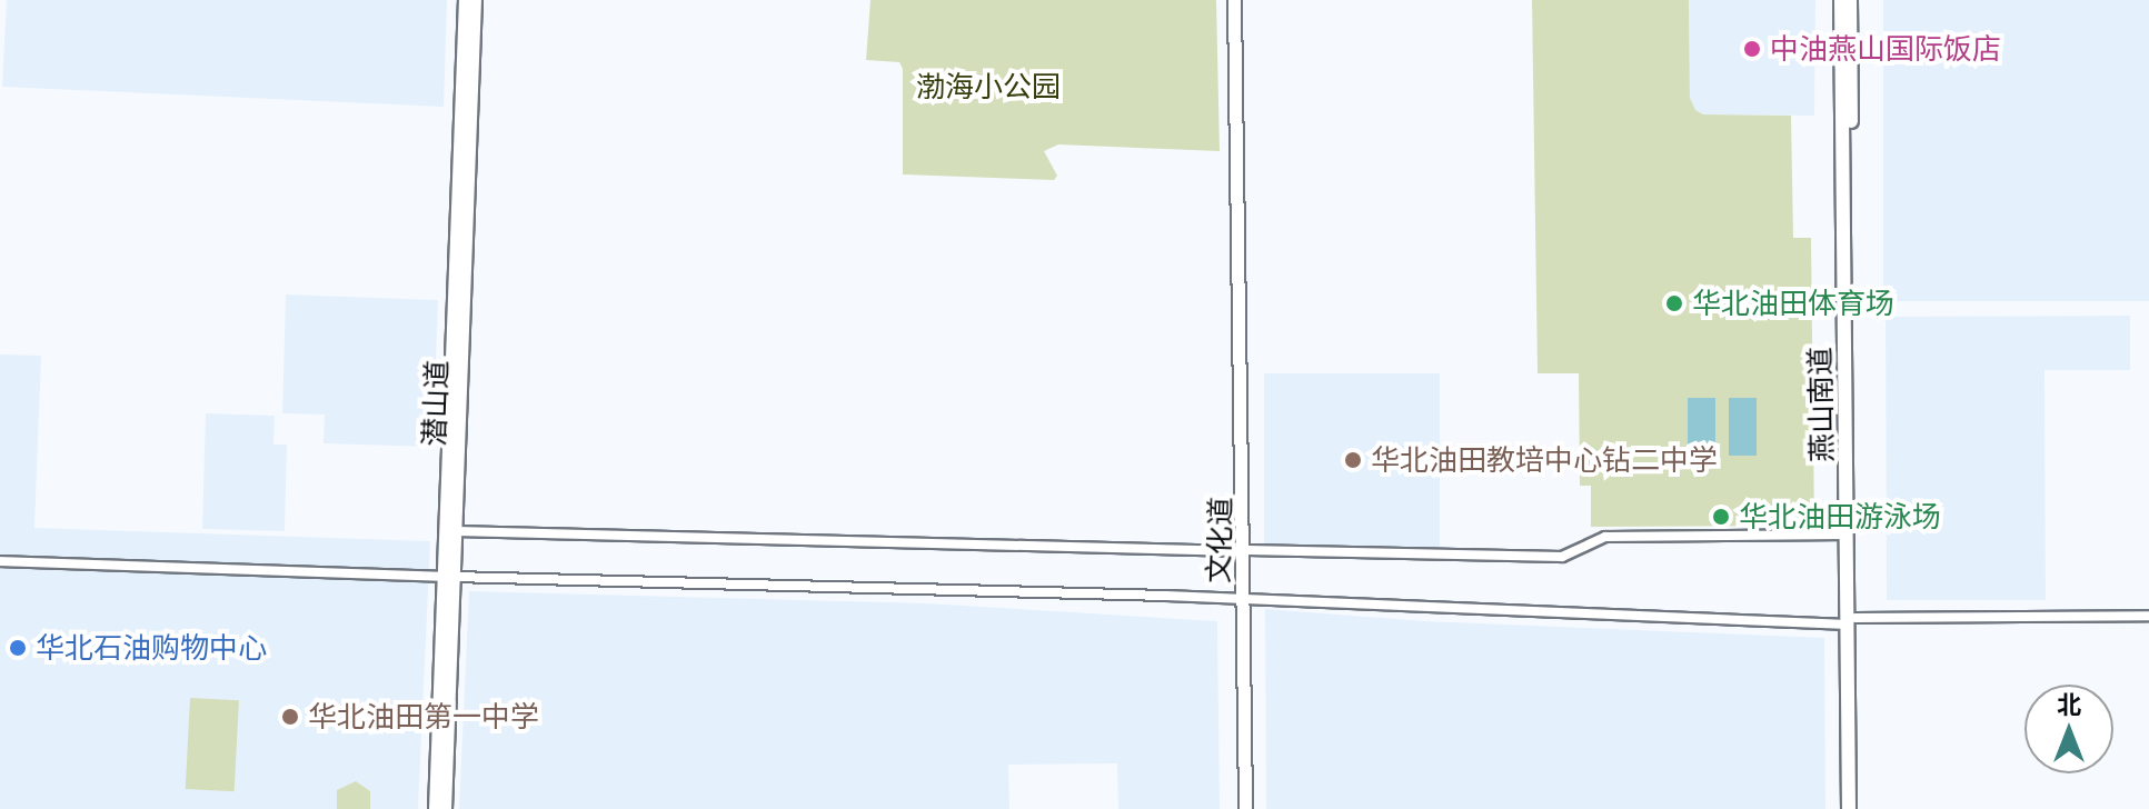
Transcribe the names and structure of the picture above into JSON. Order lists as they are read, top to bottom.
{
  "streets": {
    "main road": ["潜山道", "燕山南道", "文化道"]
  },
  "parks": ["渤海小公园"],
  "places": [
    "中油燕山国际饭店",
    "华北油田体育场",
    "华北油田教培中心钻二中学",
    "华北油田游泳场",
    "华北石油购物中心",
    "华北油田第一中学"
  ],
  "north": "top"
}
